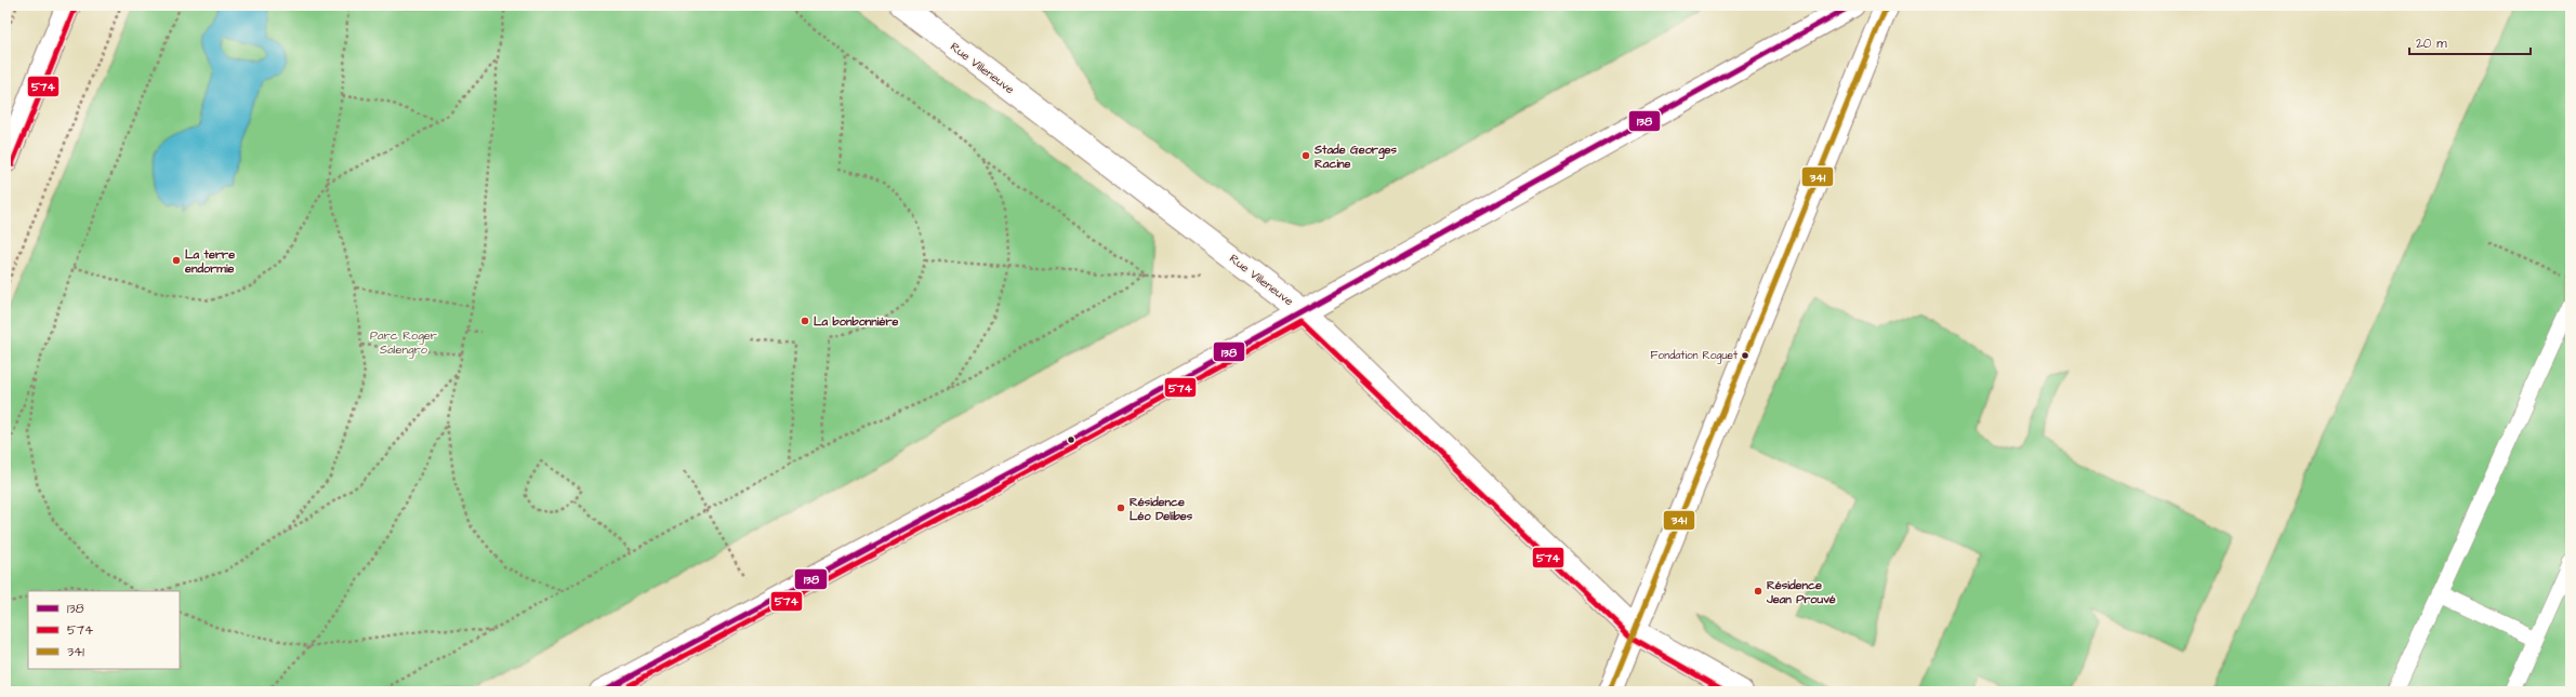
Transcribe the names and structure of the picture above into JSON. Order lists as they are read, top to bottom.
{
  "streets": {
    "street": ["Rue Villeneuve"]
  },
  "parks": ["Parc Roger Salengro"],
  "places": [
    "Stade Georges Racine",
    "La terre endormie",
    "La bonbonnière",
    "Fondation Roguet",
    "Résidence Léo Delibes",
    "Résidence Jean Prouvé"
  ],
  "lines": ["transit line 138", "transit line 341", "transit line 574"],
  "legend": ["138", "574", "341"],
  "scale_bar": "20 m"
}
